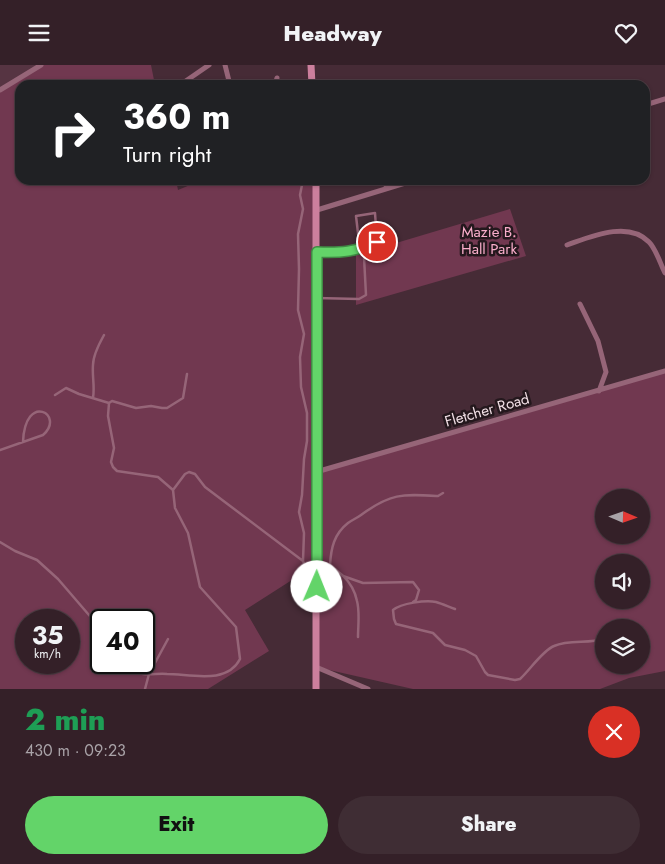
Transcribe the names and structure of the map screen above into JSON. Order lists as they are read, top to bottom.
{
  "streets": {
    "street": ["Fletcher Road"]
  },
  "parks": ["Mazie B. Hall Park"],
  "north": "right",
  "page": {
    "header": "Headway",
    "turn": ["360 m", "Turn right"],
    "speed": "35 km/h",
    "limit": "40",
    "heading": ["2 min", "430 m · 09:23"],
    "buttons": ["Exit", "Share"]
  }
}
